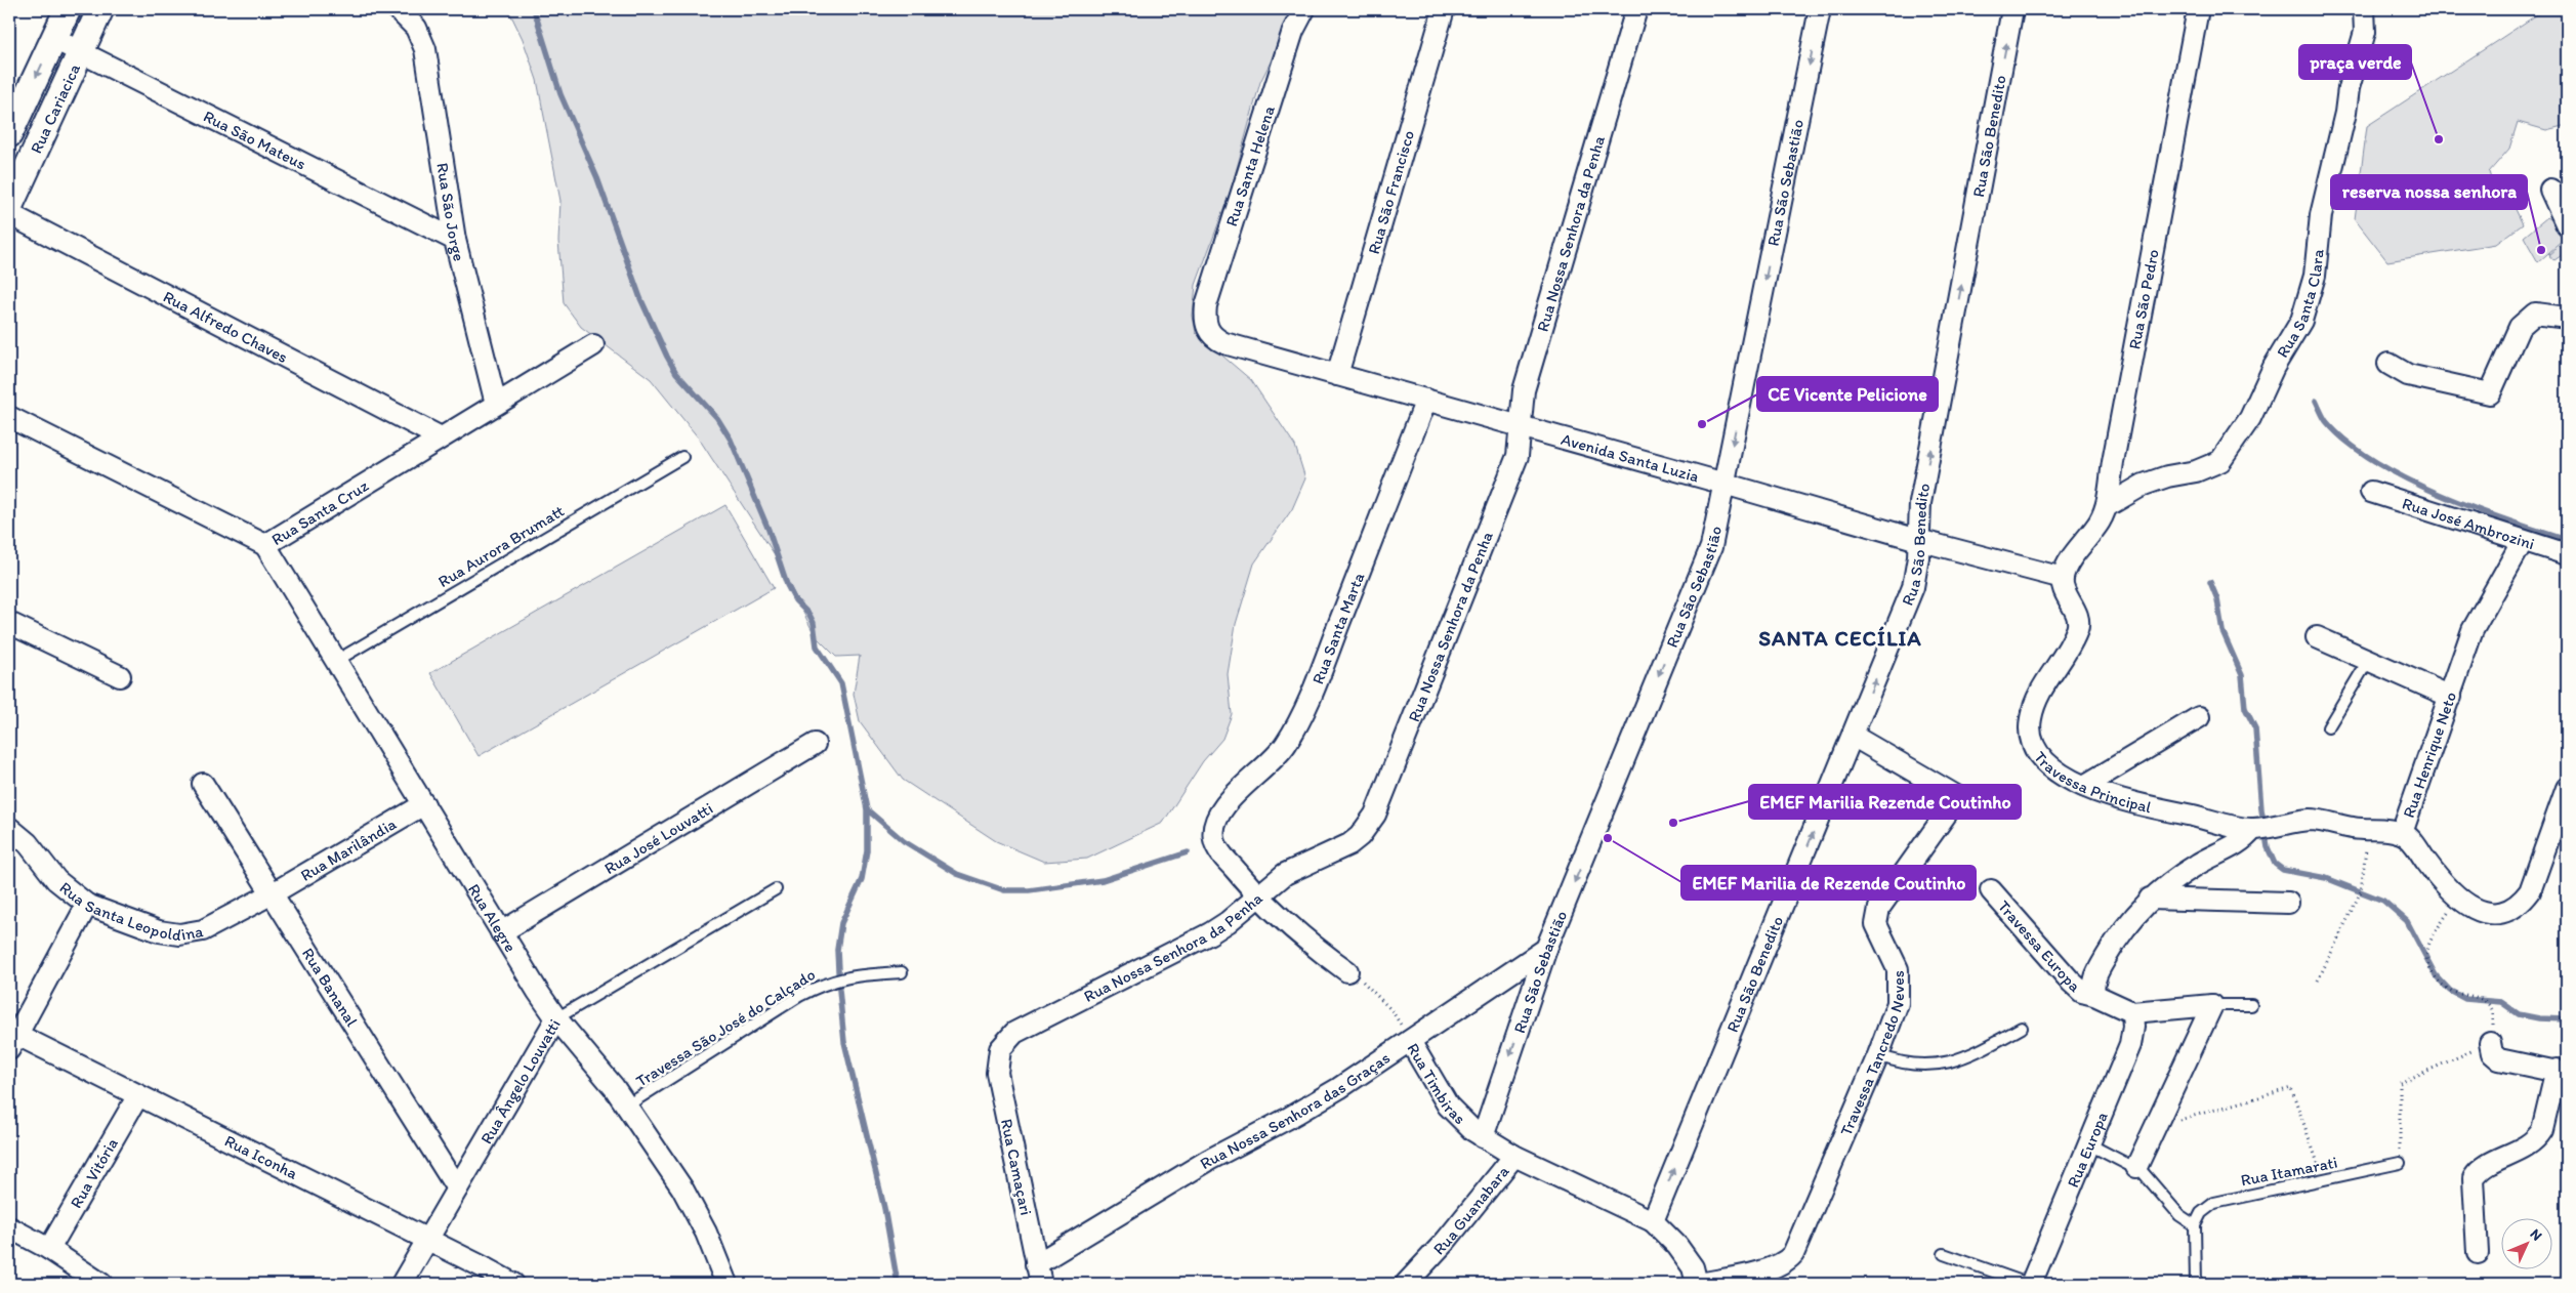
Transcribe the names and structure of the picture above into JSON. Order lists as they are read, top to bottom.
{
  "streets": {
    "street": [
      "Rua Cariacica",
      "Rua São Benedito",
      "Rua São Mateus",
      "Rua Santa Helena",
      "Rua São Sebastião",
      "Rua São Francisco",
      "Rua São Jorge",
      "Rua Nossa Senhora da Penha",
      "Rua São Pedro",
      "Rua Santa Clara",
      "Rua Alfredo Chaves",
      "Avenida Santa Luzia",
      "Rua Santa Cruz",
      "Rua José Ambrozini",
      "Rua Santa Marta",
      "Rua Henrique Neto",
      "Travessa Principal",
      "Rua José Louvatti",
      "Rua Marilândia",
      "Rua Santa Leopoldina",
      "Rua Alegre",
      "Travessa Europa",
      "Rua Bananal",
      "Travessa Tancredo Neves",
      "Rua Ângelo Louvatti",
      "Rua Timbiras",
      "Rua Nossa Senhora das Graças",
      "Rua Europa",
      "Rua Iconha",
      "Rua Camaçari",
      "Rua Vitória",
      "Rua Guanabara"
    ],
    "lane": ["Rua Aurora Brumatt", "Travessa São José do Calçado", "Rua Itamarati"]
  },
  "crossings": [
    ["Rua Cariacica", "Rua São Mateus"],
    ["Rua São Benedito", "Avenida Santa Luzia"],
    ["Rua São Benedito", "Travessa Tancredo Neves"],
    ["Rua São Benedito", "Rua Timbiras"],
    ["Rua São Mateus", "Rua São Jorge"],
    ["Rua Santa Helena", "Avenida Santa Luzia"],
    ["Rua São Sebastião", "Avenida Santa Luzia"],
    ["Rua São Sebastião", "Rua Timbiras"],
    ["Rua São Sebastião", "Rua Nossa Senhora das Graças"],
    ["Rua São Francisco", "Avenida Santa Luzia"],
    ["Rua São Jorge", "Rua Santa Cruz"],
    ["Rua Nossa Senhora da Penha", "Avenida Santa Luzia"],
    ["Rua Nossa Senhora da Penha", "Rua Santa Marta"],
    ["Rua Nossa Senhora da Penha", "Rua Camaçari"],
    ["Rua São Pedro", "Rua Santa Clara"],
    ["Rua São Pedro", "Avenida Santa Luzia"],
    ["Rua São Pedro", "Travessa Principal"],
    ["Rua Alfredo Chaves", "Rua Santa Cruz"],
    ["Avenida Santa Luzia", "Rua Santa Marta"],
    ["Avenida Santa Luzia", "Travessa Principal"],
    ["Rua Santa Cruz", "Rua Alegre"],
    ["Rua José Ambrozini", "Rua Henrique Neto"],
    ["Rua Aurora Brumatt", "Rua Alegre"],
    ["Rua Henrique Neto", "Travessa Principal"],
    ["Rua José Louvatti", "Rua Alegre"],
    ["Rua Marilândia", "Rua Santa Leopoldina"],
    ["Rua Marilândia", "Rua Alegre"],
    ["Rua Marilândia", "Rua Bananal"],
    ["Rua Santa Leopoldina", "Rua Bananal"],
    ["Rua Alegre", "Travessa São José do Calçado"],
    ["Rua Alegre", "Rua Ângelo Louvatti"],
    ["Travessa Europa", "Rua Europa"],
    ["Rua Bananal", "Rua Ângelo Louvatti"],
    ["Travessa Tancredo Neves", "Rua Timbiras"],
    ["Rua Ângelo Louvatti", "Rua Iconha"],
    ["Rua Timbiras", "Rua Nossa Senhora das Graças"],
    ["Rua Timbiras", "Rua Guanabara"],
    ["Rua Nossa Senhora das Graças", "Rua Camaçari"],
    ["Rua Iconha", "Rua Vitória"]
  ],
  "one_way": ["Rua São Benedito", "Rua São Sebastião"],
  "districts": ["SANTA CECÍLIA"],
  "places": [
    "praça verde",
    "reserva nossa senhora",
    "CE Vicente Pelicione",
    "EMEF Marilia Rezende Coutinho",
    "EMEF Marilia de Rezende Coutinho"
  ],
  "north": "top right"
}
